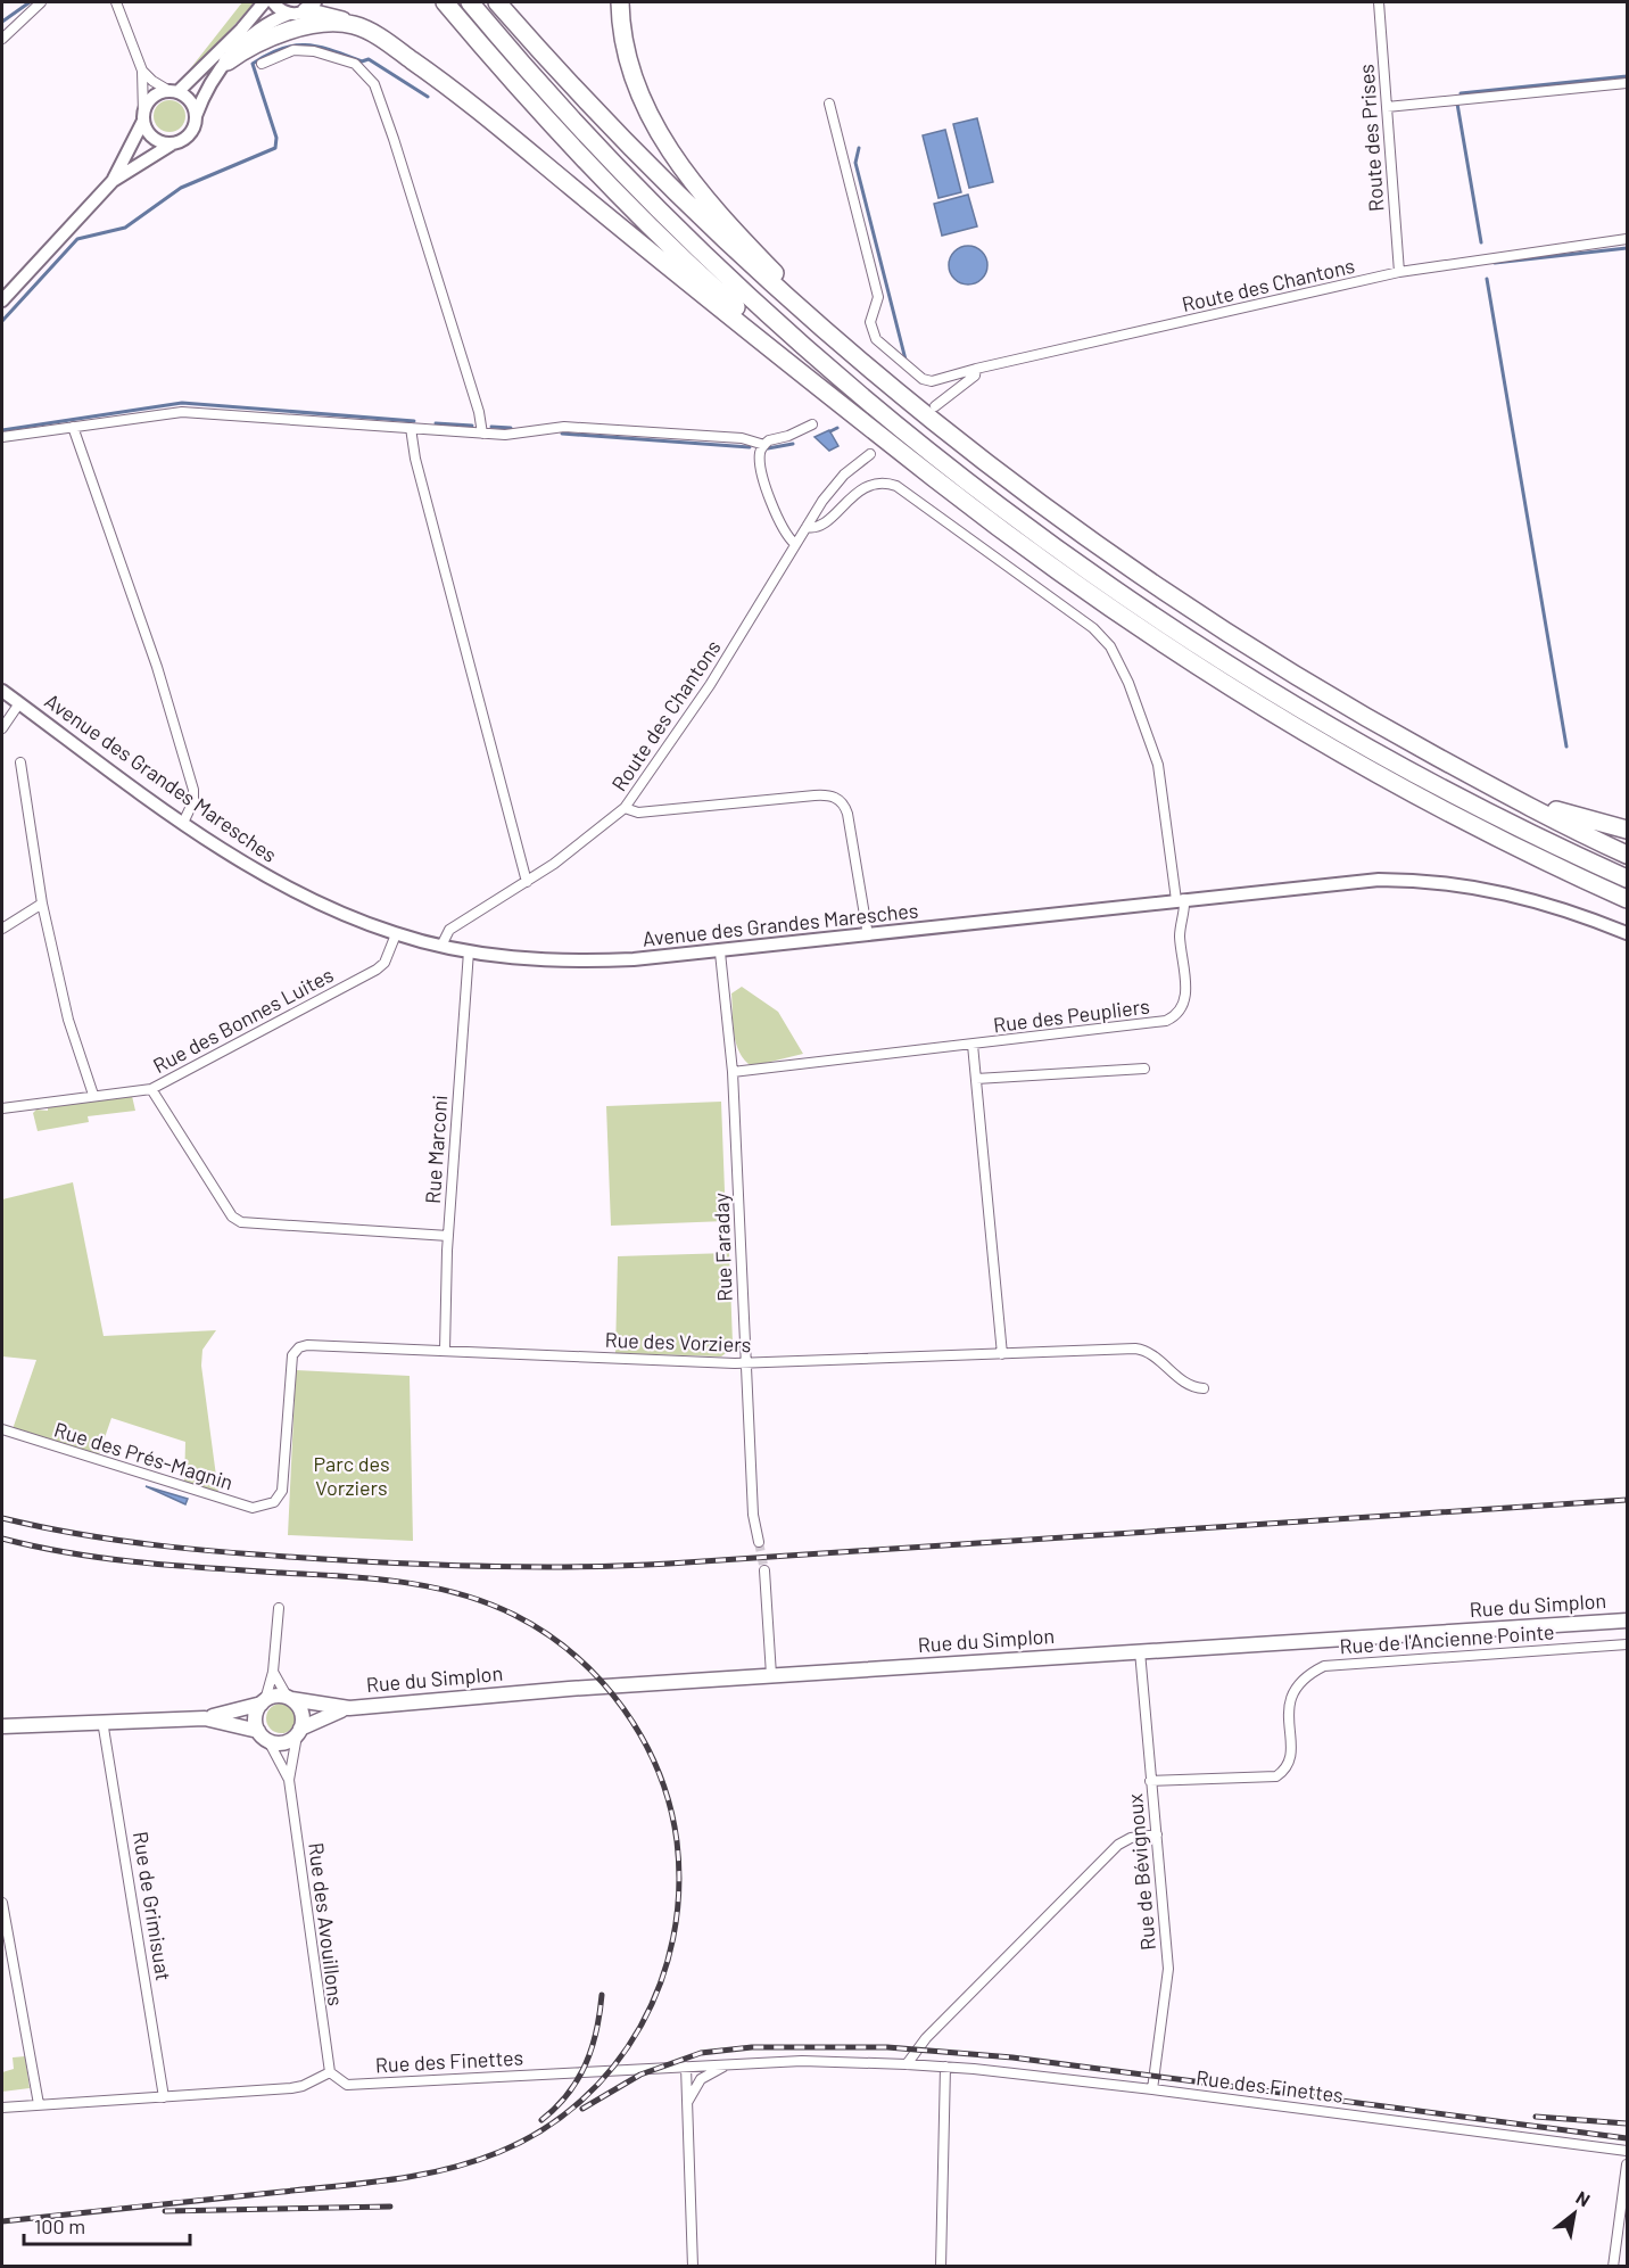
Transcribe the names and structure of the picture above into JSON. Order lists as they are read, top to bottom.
{
  "streets": {
    "main road": ["Avenue des Grandes Maresches", "Rue du Simplon"],
    "street": [
      "Route des Prises",
      "Route des Chantons",
      "Rue des Peupliers",
      "Rue des Bonnes Luites",
      "Rue Marconi",
      "Rue Faraday",
      "Rue des Vorziers",
      "Rue des Prés-Magnin",
      "Rue de l'Ancienne Pointe",
      "Rue de Bévignoux",
      "Rue de Grimisuat",
      "Rue des Avouillons",
      "Rue des Finettes"
    ]
  },
  "crossings": [
    ["Route des Prises", "Route des Chantons"],
    ["Route des Chantons", "Avenue des Grandes Maresches"],
    ["Avenue des Grandes Maresches", "Rue des Peupliers"],
    ["Avenue des Grandes Maresches", "Rue des Bonnes Luites"],
    ["Avenue des Grandes Maresches", "Rue Marconi"],
    ["Avenue des Grandes Maresches", "Rue Faraday"],
    ["Rue des Peupliers", "Rue Faraday"],
    ["Rue des Peupliers", "Rue des Vorziers"],
    ["Rue Marconi", "Rue des Vorziers"],
    ["Rue Faraday", "Rue des Vorziers"],
    ["Rue des Vorziers", "Rue des Prés-Magnin"],
    ["Rue du Simplon", "Rue de Bévignoux"],
    ["Rue du Simplon", "Rue des Avouillons"],
    ["Rue de l'Ancienne Pointe", "Rue de Bévignoux"],
    ["Rue de Bévignoux", "Rue des Finettes"],
    ["Rue des Avouillons", "Rue des Finettes"]
  ],
  "parks": ["Parc des Vorziers"],
  "scale_bar": "100 m",
  "north": "top right"
}
